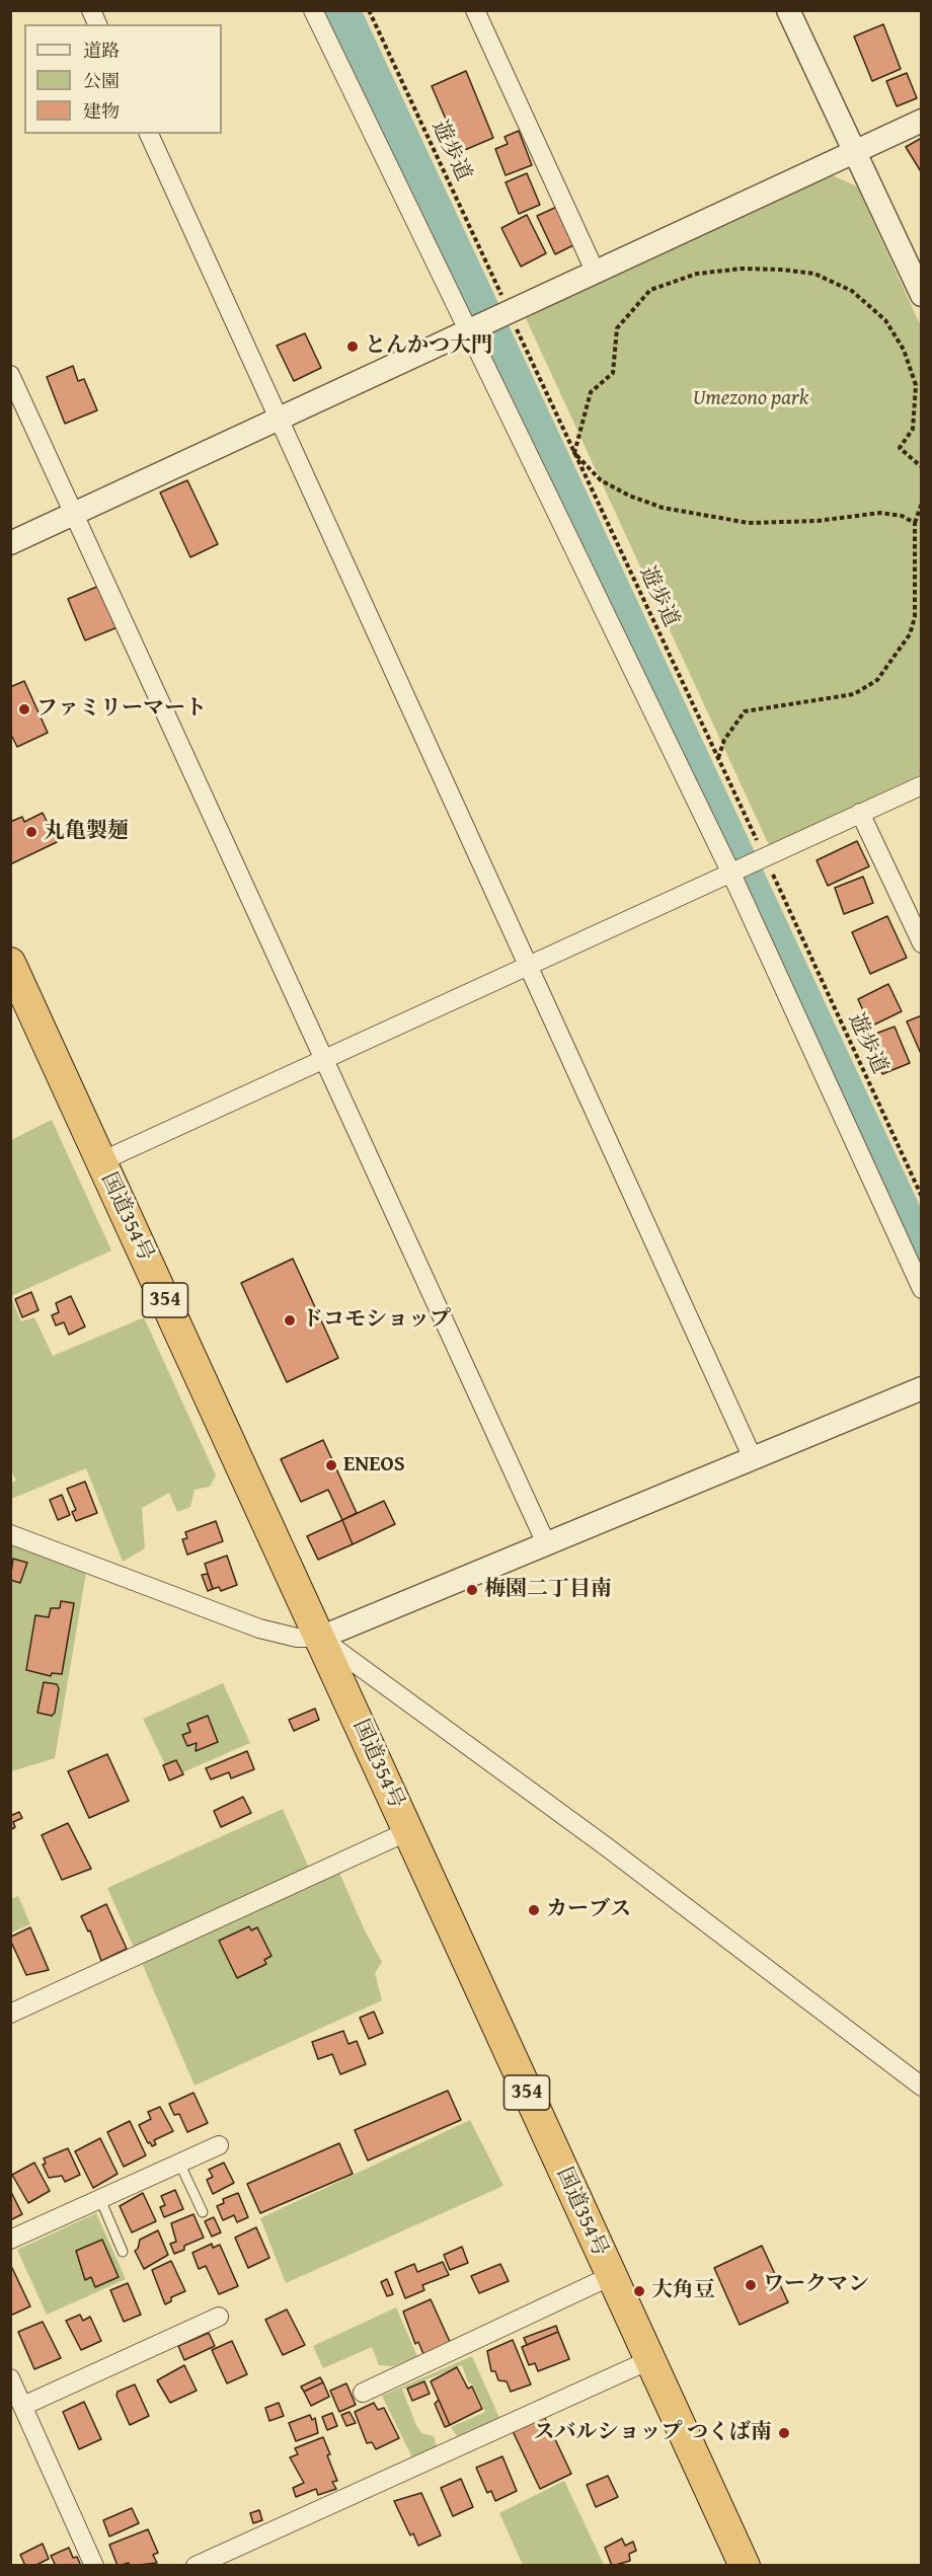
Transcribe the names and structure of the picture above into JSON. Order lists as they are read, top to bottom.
{
  "streets": {
    "highway": ["国道354号", "354"],
    "path": ["遊歩道"]
  },
  "parks": ["Umezono park"],
  "places": [
    "とんかつ大門",
    "ファミリーマート",
    "丸亀製麺",
    "ドコモショップ",
    "ENEOS",
    "梅園二丁目南",
    "カーブス",
    "ワークマン",
    "大角豆",
    "スバルショップ つくば南"
  ],
  "legend": ["道路", "公園", "建物"]
}
